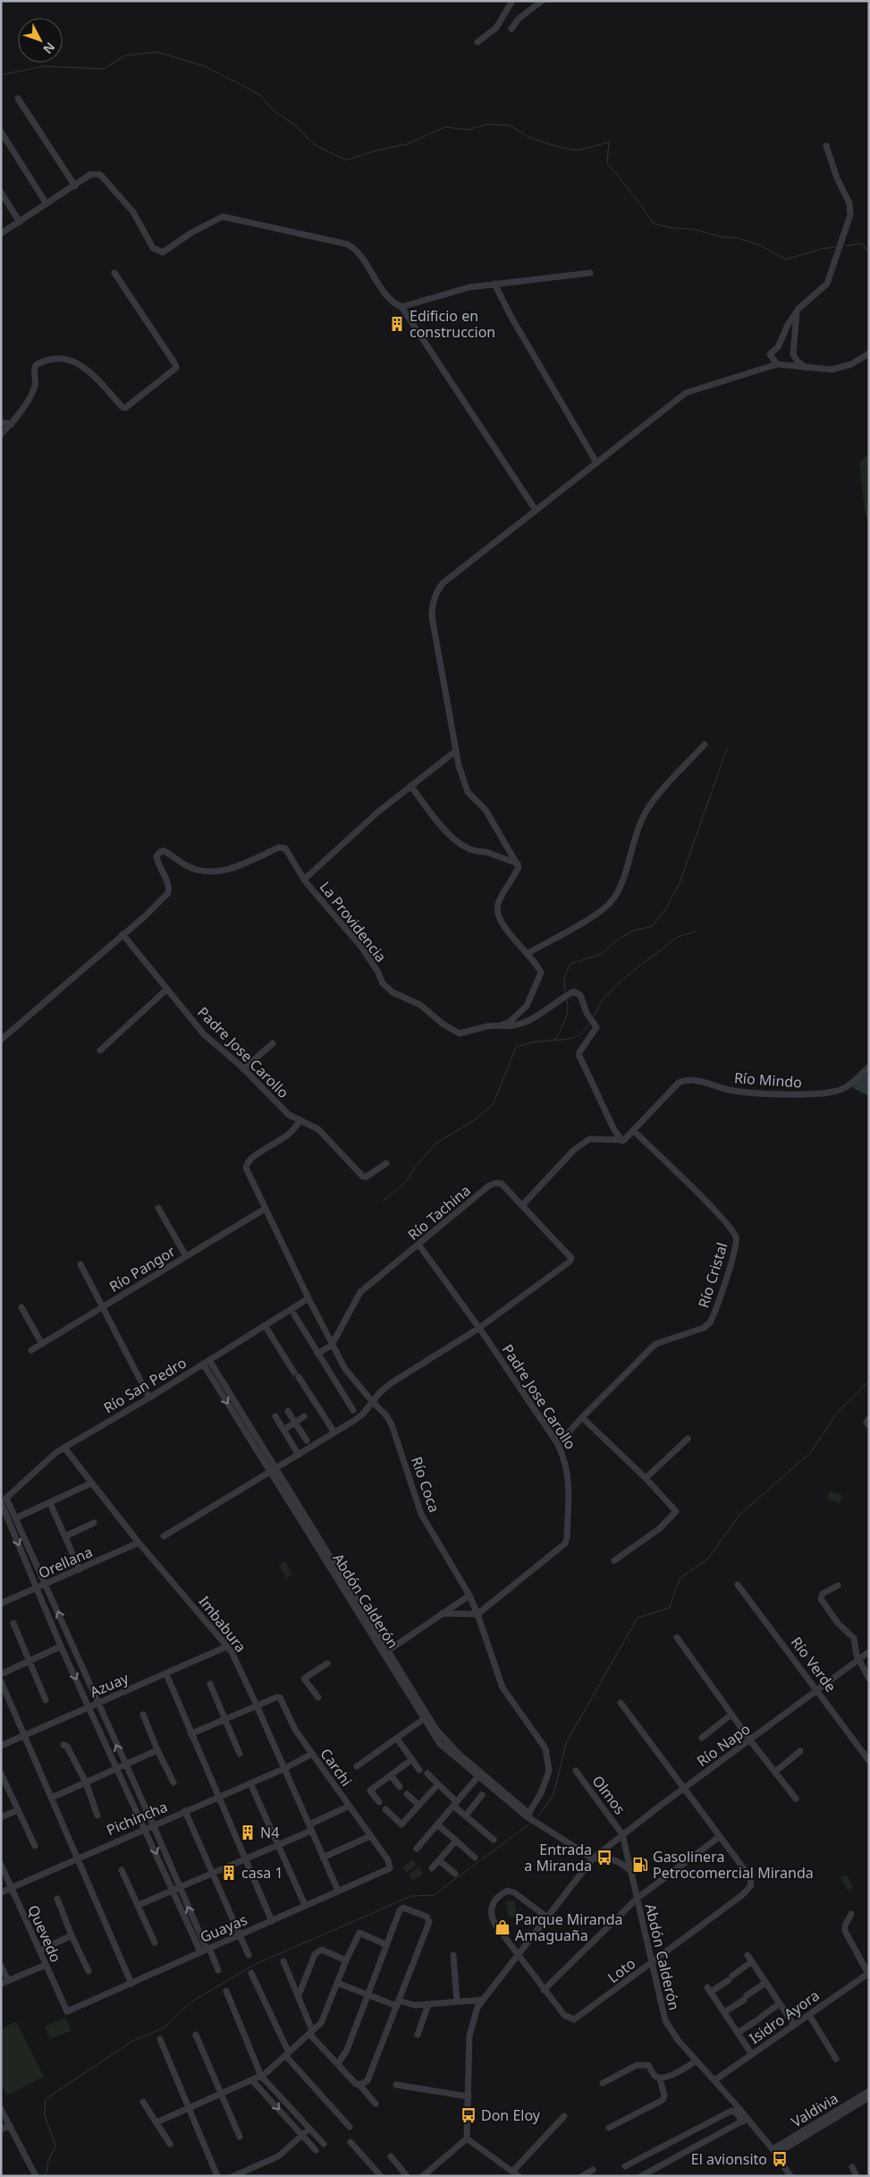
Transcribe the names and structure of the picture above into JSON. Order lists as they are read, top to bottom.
{
  "streets": {
    "street": [
      "La Providencia",
      "Padre Jose Carollo",
      "Río Mindo",
      "Río Tachina",
      "Río Pangor",
      "Río Cristal",
      "Río San Pedro",
      "Río Coca",
      "Orellana",
      "Abdón Calderón",
      "Imbabura",
      "Río Verde",
      "Azuay",
      "Río Napo",
      "Carchi",
      "Olmos",
      "Pichincha",
      "Guayas",
      "Quevedo",
      "Loto",
      "Isidro Ayora",
      "Valdivia"
    ]
  },
  "crossings": [
    ["La Providencia", "Padre Jose Carollo"],
    ["Padre Jose Carollo", "Río Tachina"],
    ["Padre Jose Carollo", "Río Cristal"],
    ["Padre Jose Carollo", "Río Coca"],
    ["Río Mindo", "Río Cristal"],
    ["Río Tachina", "Río Coca"],
    ["Río Pangor", "Río Coca"],
    ["Río San Pedro", "Río Coca"],
    ["Río San Pedro", "Abdón Calderón"],
    ["Río San Pedro", "Imbabura"],
    ["Río Coca", "Abdón Calderón"],
    ["Orellana", "Imbabura"],
    ["Abdón Calderón", "Río Napo"],
    ["Abdón Calderón", "Olmos"],
    ["Abdón Calderón", "Loto"],
    ["Abdón Calderón", "Isidro Ayora"],
    ["Abdón Calderón", "Valdivia"],
    ["Imbabura", "Azuay"],
    ["Imbabura", "Carchi"],
    ["Imbabura", "Pichincha"],
    ["Imbabura", "Guayas"],
    ["Río Verde", "Río Napo"],
    ["Río Napo", "Olmos"],
    ["Río Napo", "Loto"],
    ["Carchi", "Pichincha"],
    ["Carchi", "Guayas"],
    ["Pichincha", "Quevedo"],
    ["Guayas", "Quevedo"]
  ],
  "places": {
    "building": ["Edificio en construccion", "N4", "casa 1"],
    "bus stop": ["Entrada a Miranda", "Don Eloy", "El avionsito"],
    "fuel station": ["Gasolinera Petrocomercial Miranda"],
    "shop": ["Parque Miranda Amaguaña"]
  },
  "north": "bottom right"
}
